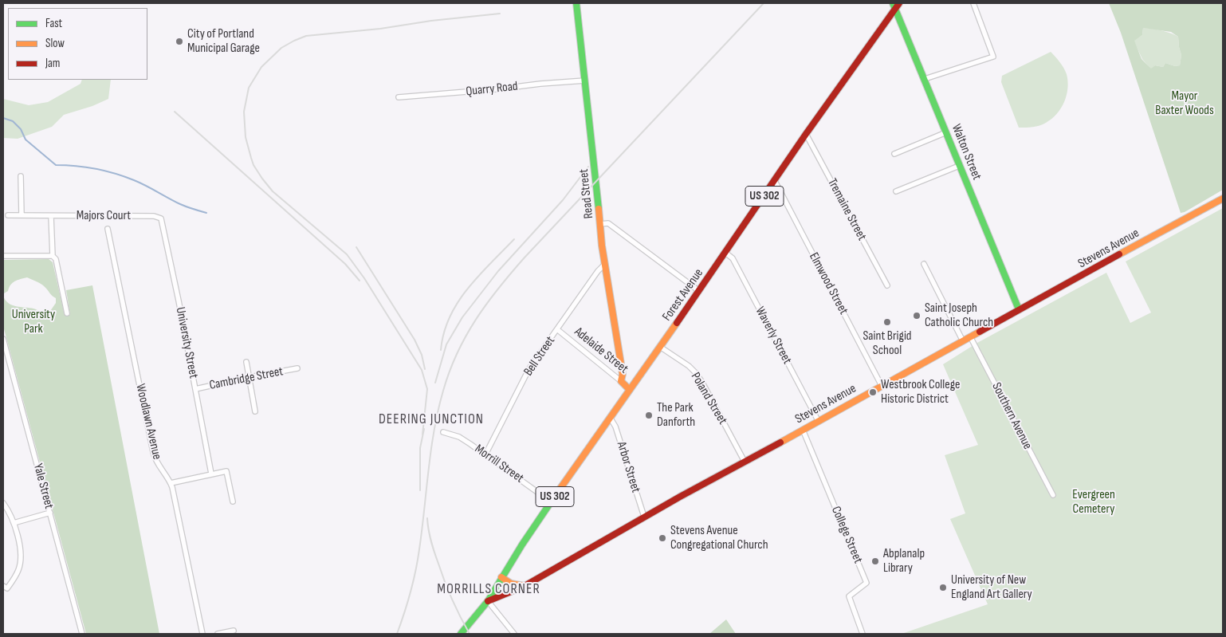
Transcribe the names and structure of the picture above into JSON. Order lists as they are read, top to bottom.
{
  "streets": {
    "main road": [
      "Walton Street",
      "Read Street",
      "US 302",
      "Stevens Avenue",
      "Forest Avenue",
      "Adelaide Street"
    ],
    "street": [
      "Quarry Road",
      "Tremaine Street",
      "Majors Court",
      "Elmwood Street",
      "Waverly Street",
      "University Street",
      "Bell Street",
      "Cambridge Street",
      "Poland Street",
      "Southern Avenue",
      "Woodlawn Avenue",
      "Morrill Street",
      "Arbor Street",
      "Yale Street",
      "College Street"
    ]
  },
  "crossings": [
    ["Quarry Road", "Read Street"],
    ["Walton Street", "Stevens Avenue"],
    ["Walton Street", "Forest Avenue"],
    ["Read Street", "Adelaide Street"],
    ["Read Street", "Bell Street"],
    ["US 302", "Stevens Avenue"],
    ["US 302", "Forest Avenue"],
    ["Tremaine Street", "Forest Avenue"],
    ["Majors Court", "University Street"],
    ["Stevens Avenue", "Elmwood Street"],
    ["Stevens Avenue", "Forest Avenue"],
    ["Stevens Avenue", "Waverly Street"],
    ["Stevens Avenue", "Poland Street"],
    ["Stevens Avenue", "Southern Avenue"],
    ["Stevens Avenue", "Arbor Street"],
    ["Stevens Avenue", "College Street"],
    ["Elmwood Street", "Forest Avenue"],
    ["Forest Avenue", "Waverly Street"],
    ["Forest Avenue", "Adelaide Street"],
    ["Forest Avenue", "Poland Street"],
    ["Forest Avenue", "Morrill Street"],
    ["Forest Avenue", "Arbor Street"],
    ["University Street", "Cambridge Street"],
    ["Adelaide Street", "Bell Street"],
    ["Bell Street", "Morrill Street"]
  ],
  "districts": ["DEERING JUNCTION", "MORRILLS CORNER"],
  "parks": ["Mayor Baxter Woods", "University Park", "Evergreen Cemetery"],
  "places": [
    "City of Portland Municipal Garage",
    "Saint Joseph Catholic Church",
    "Saint Brigid School",
    "Westbrook College Historic District",
    "The Park Danforth",
    "Stevens Avenue Congregational Church",
    "Abplanalp Library",
    "University of New England Art Gallery"
  ],
  "legend": ["Fast", "Slow", "Jam"]
}
